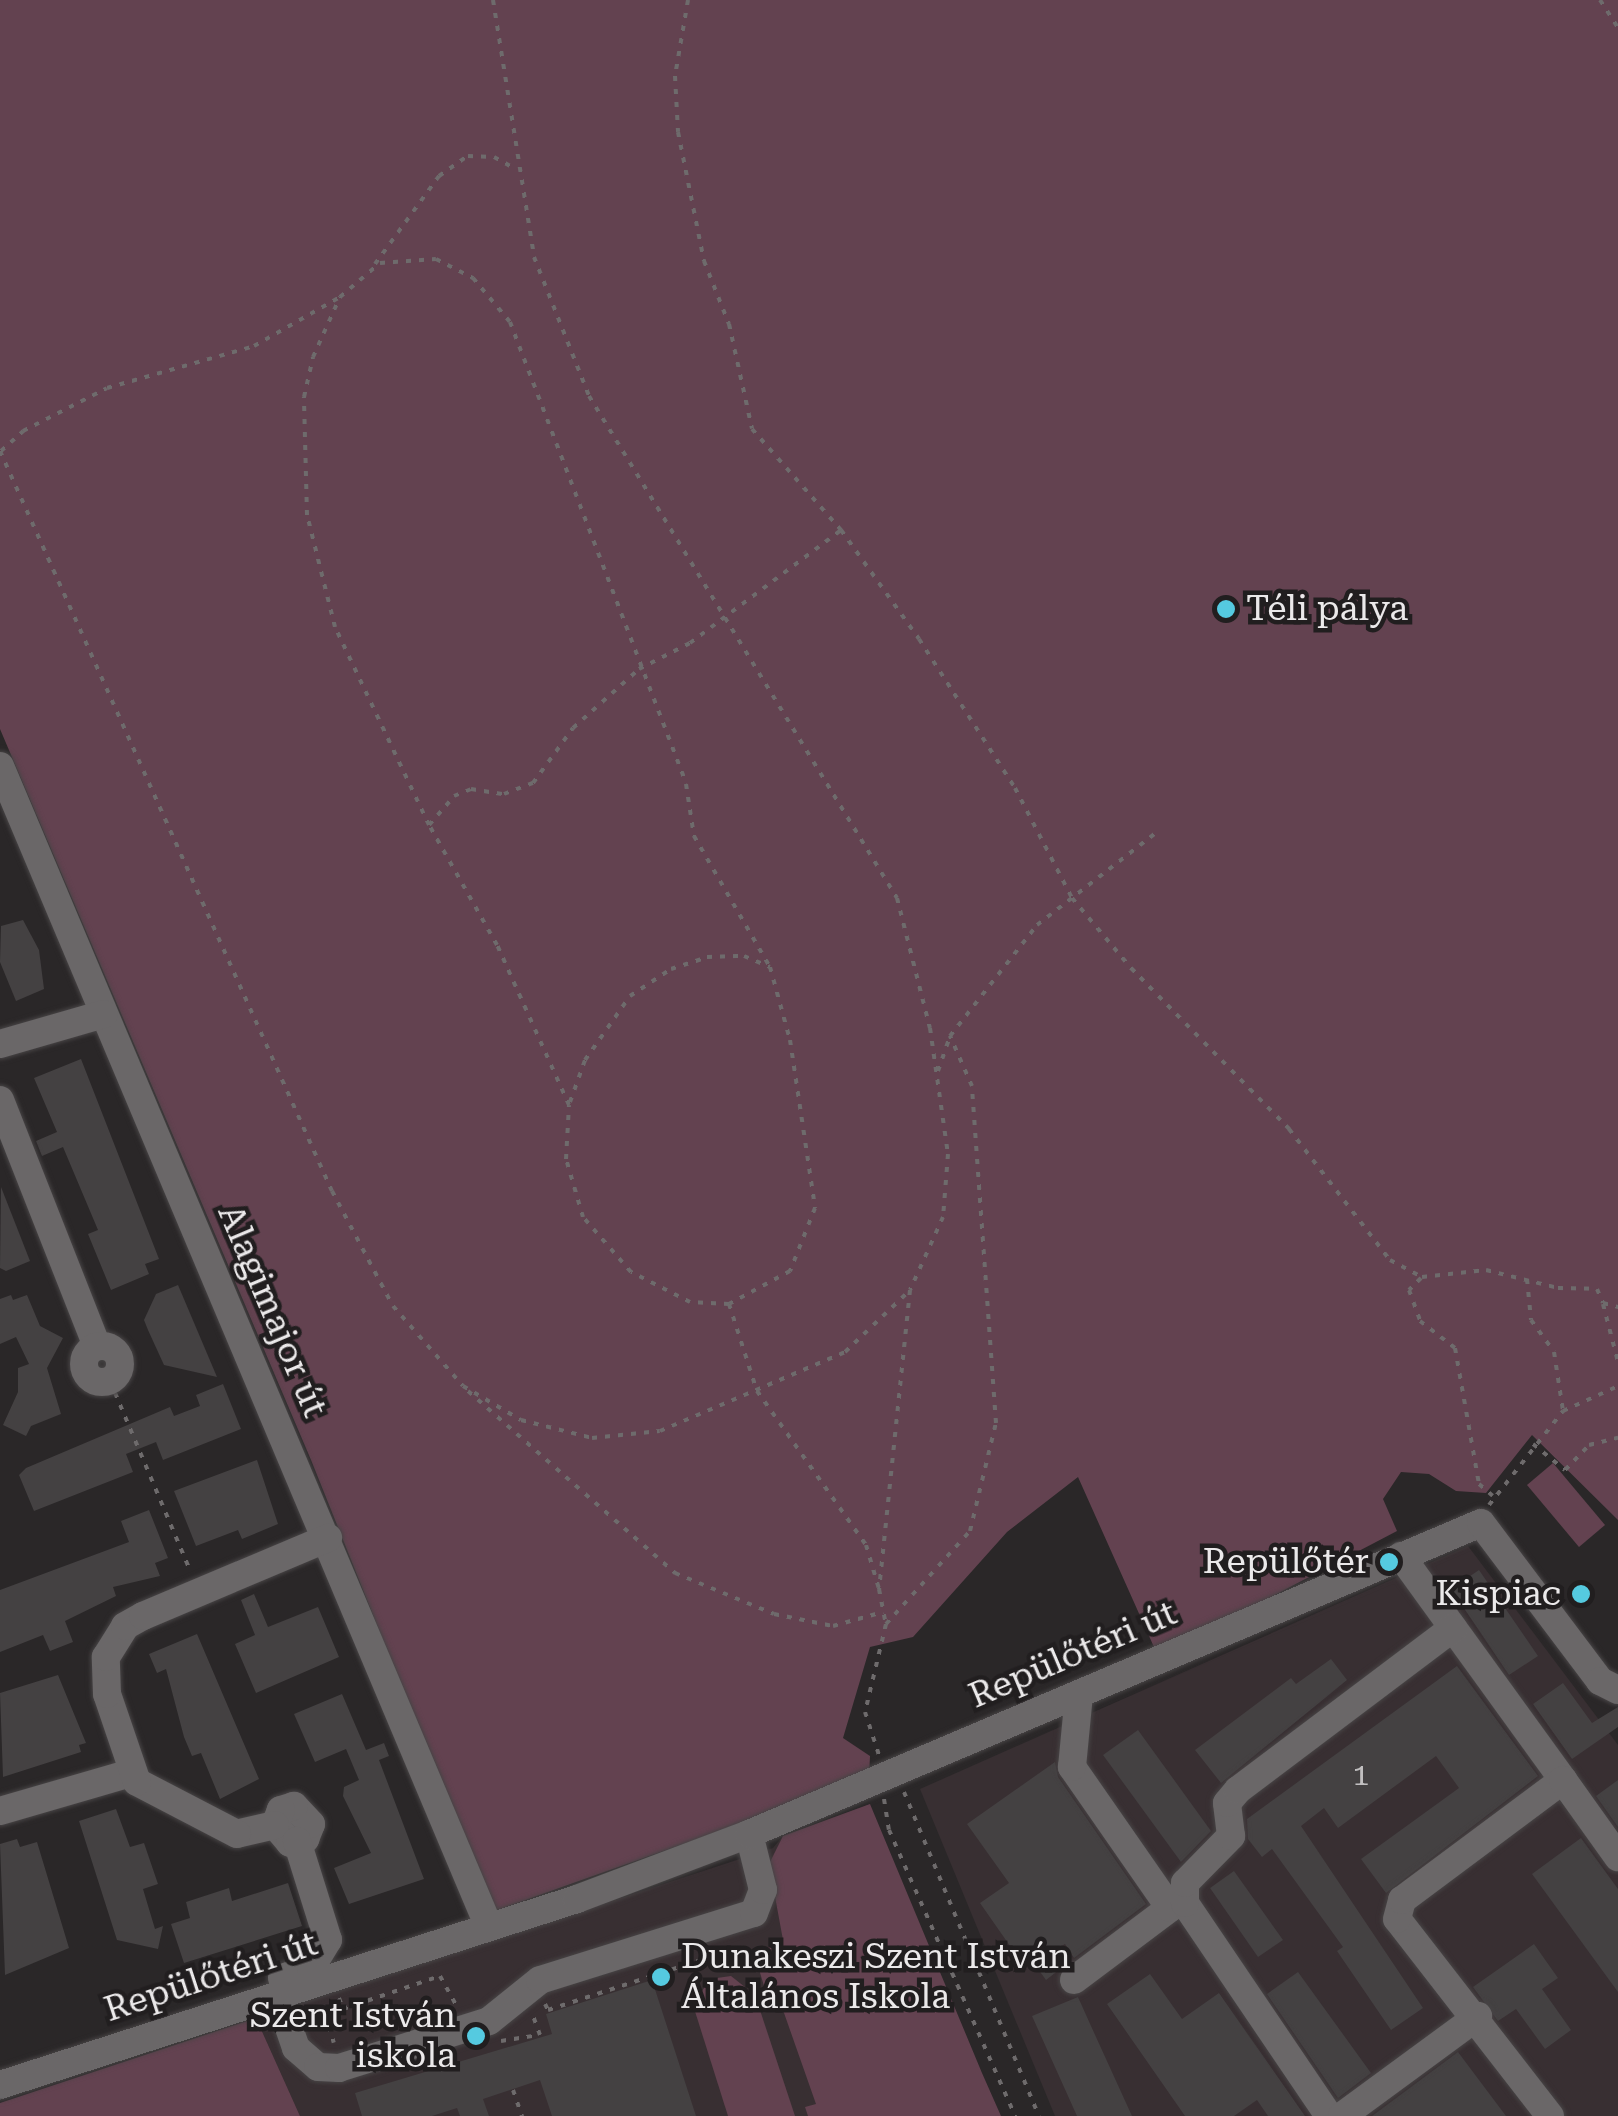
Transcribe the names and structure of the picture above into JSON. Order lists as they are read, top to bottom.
{
  "streets": {
    "street": ["Alagimajor út", "Repülőtéri út"]
  },
  "places": [
    "Téli pálya",
    "Repülőtér",
    "Kispiac",
    "Dunakeszi Szent István Általános Iskola",
    "Szent István iskola"
  ],
  "house_numbers": ["1"]
}
